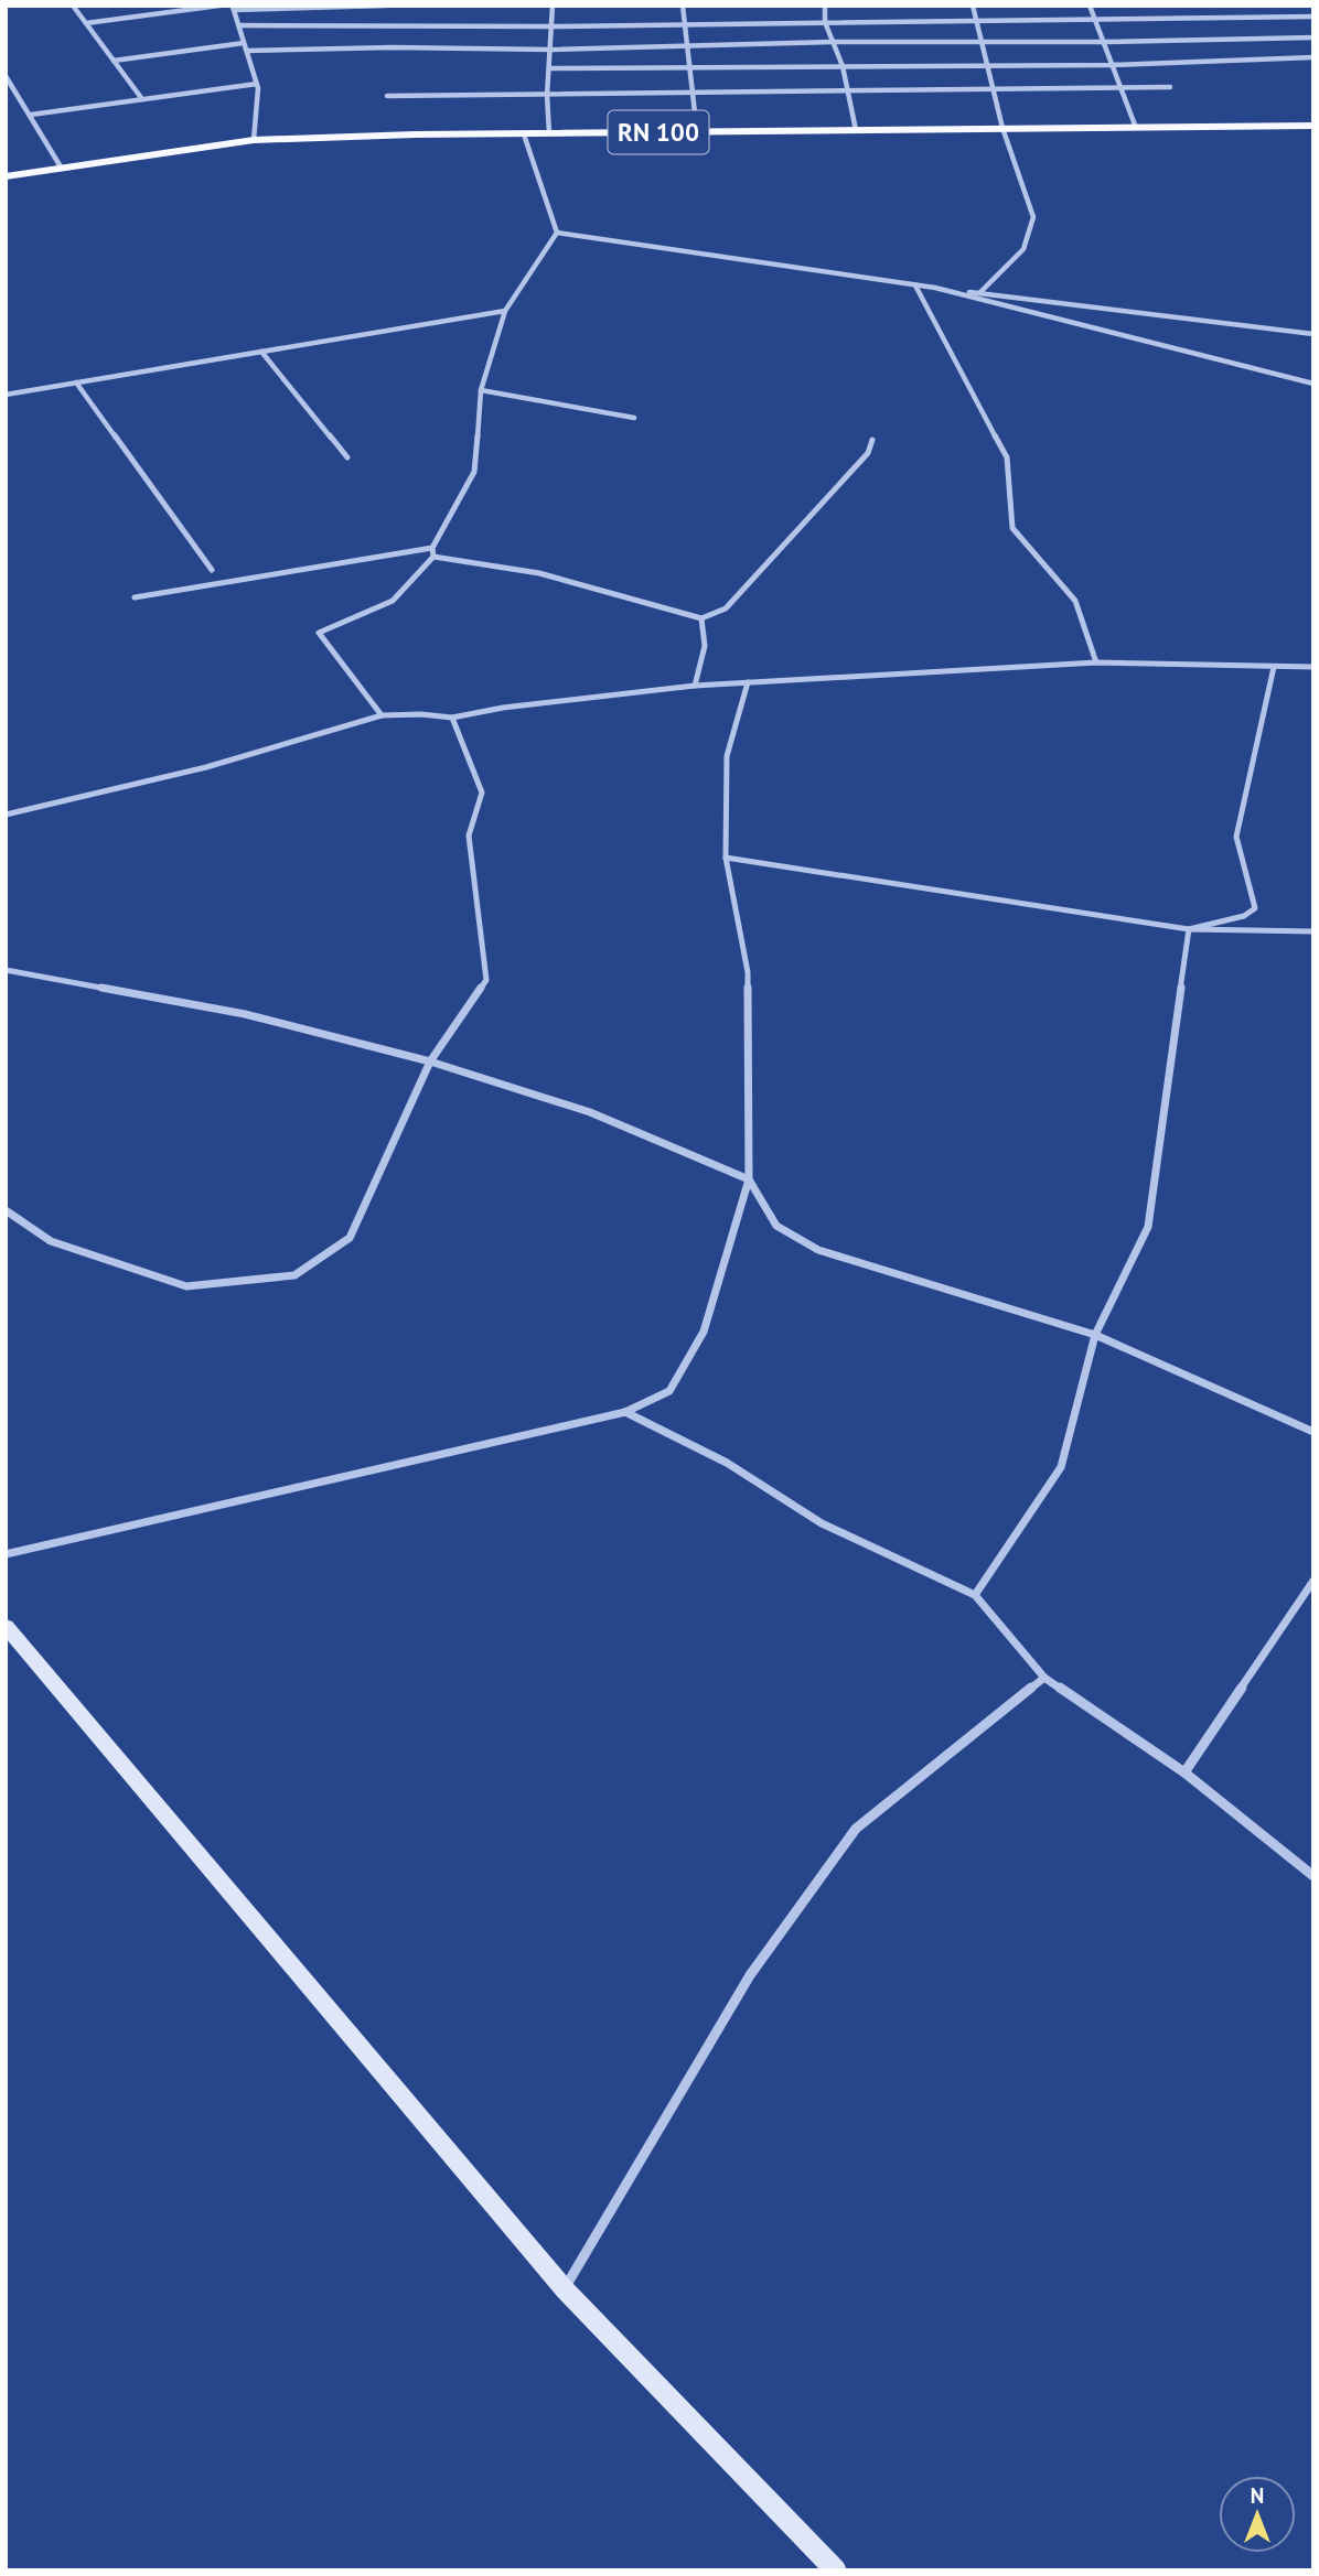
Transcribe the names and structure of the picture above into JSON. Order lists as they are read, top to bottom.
{
  "streets": {
    "main road": ["RN 100"]
  },
  "north": "top"
}
